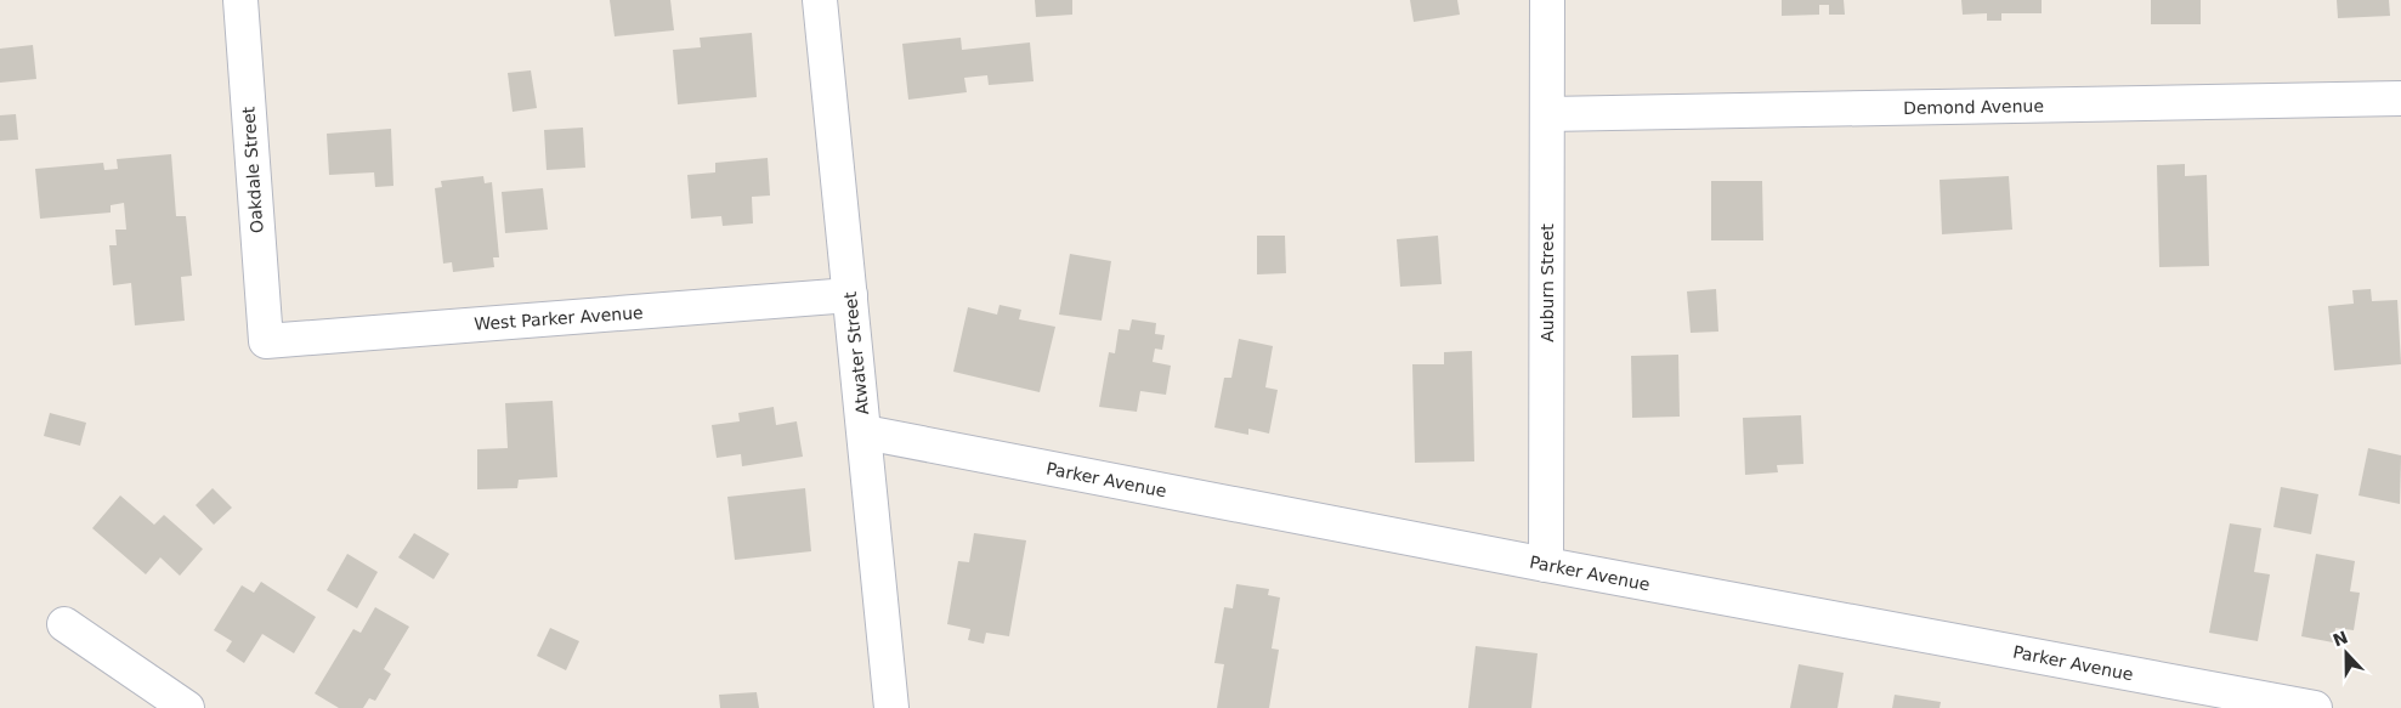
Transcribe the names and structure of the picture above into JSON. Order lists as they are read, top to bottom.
{
  "streets": {
    "street": [
      "Demond Avenue",
      "Oakdale Street",
      "Auburn Street",
      "West Parker Avenue",
      "Atwater Street",
      "Parker Avenue"
    ]
  },
  "crossings": [
    ["Demond Avenue", "Auburn Street"],
    ["Oakdale Street", "West Parker Avenue"],
    ["Auburn Street", "Parker Avenue"],
    ["West Parker Avenue", "Atwater Street"],
    ["Atwater Street", "Parker Avenue"]
  ],
  "north": "top"
}
